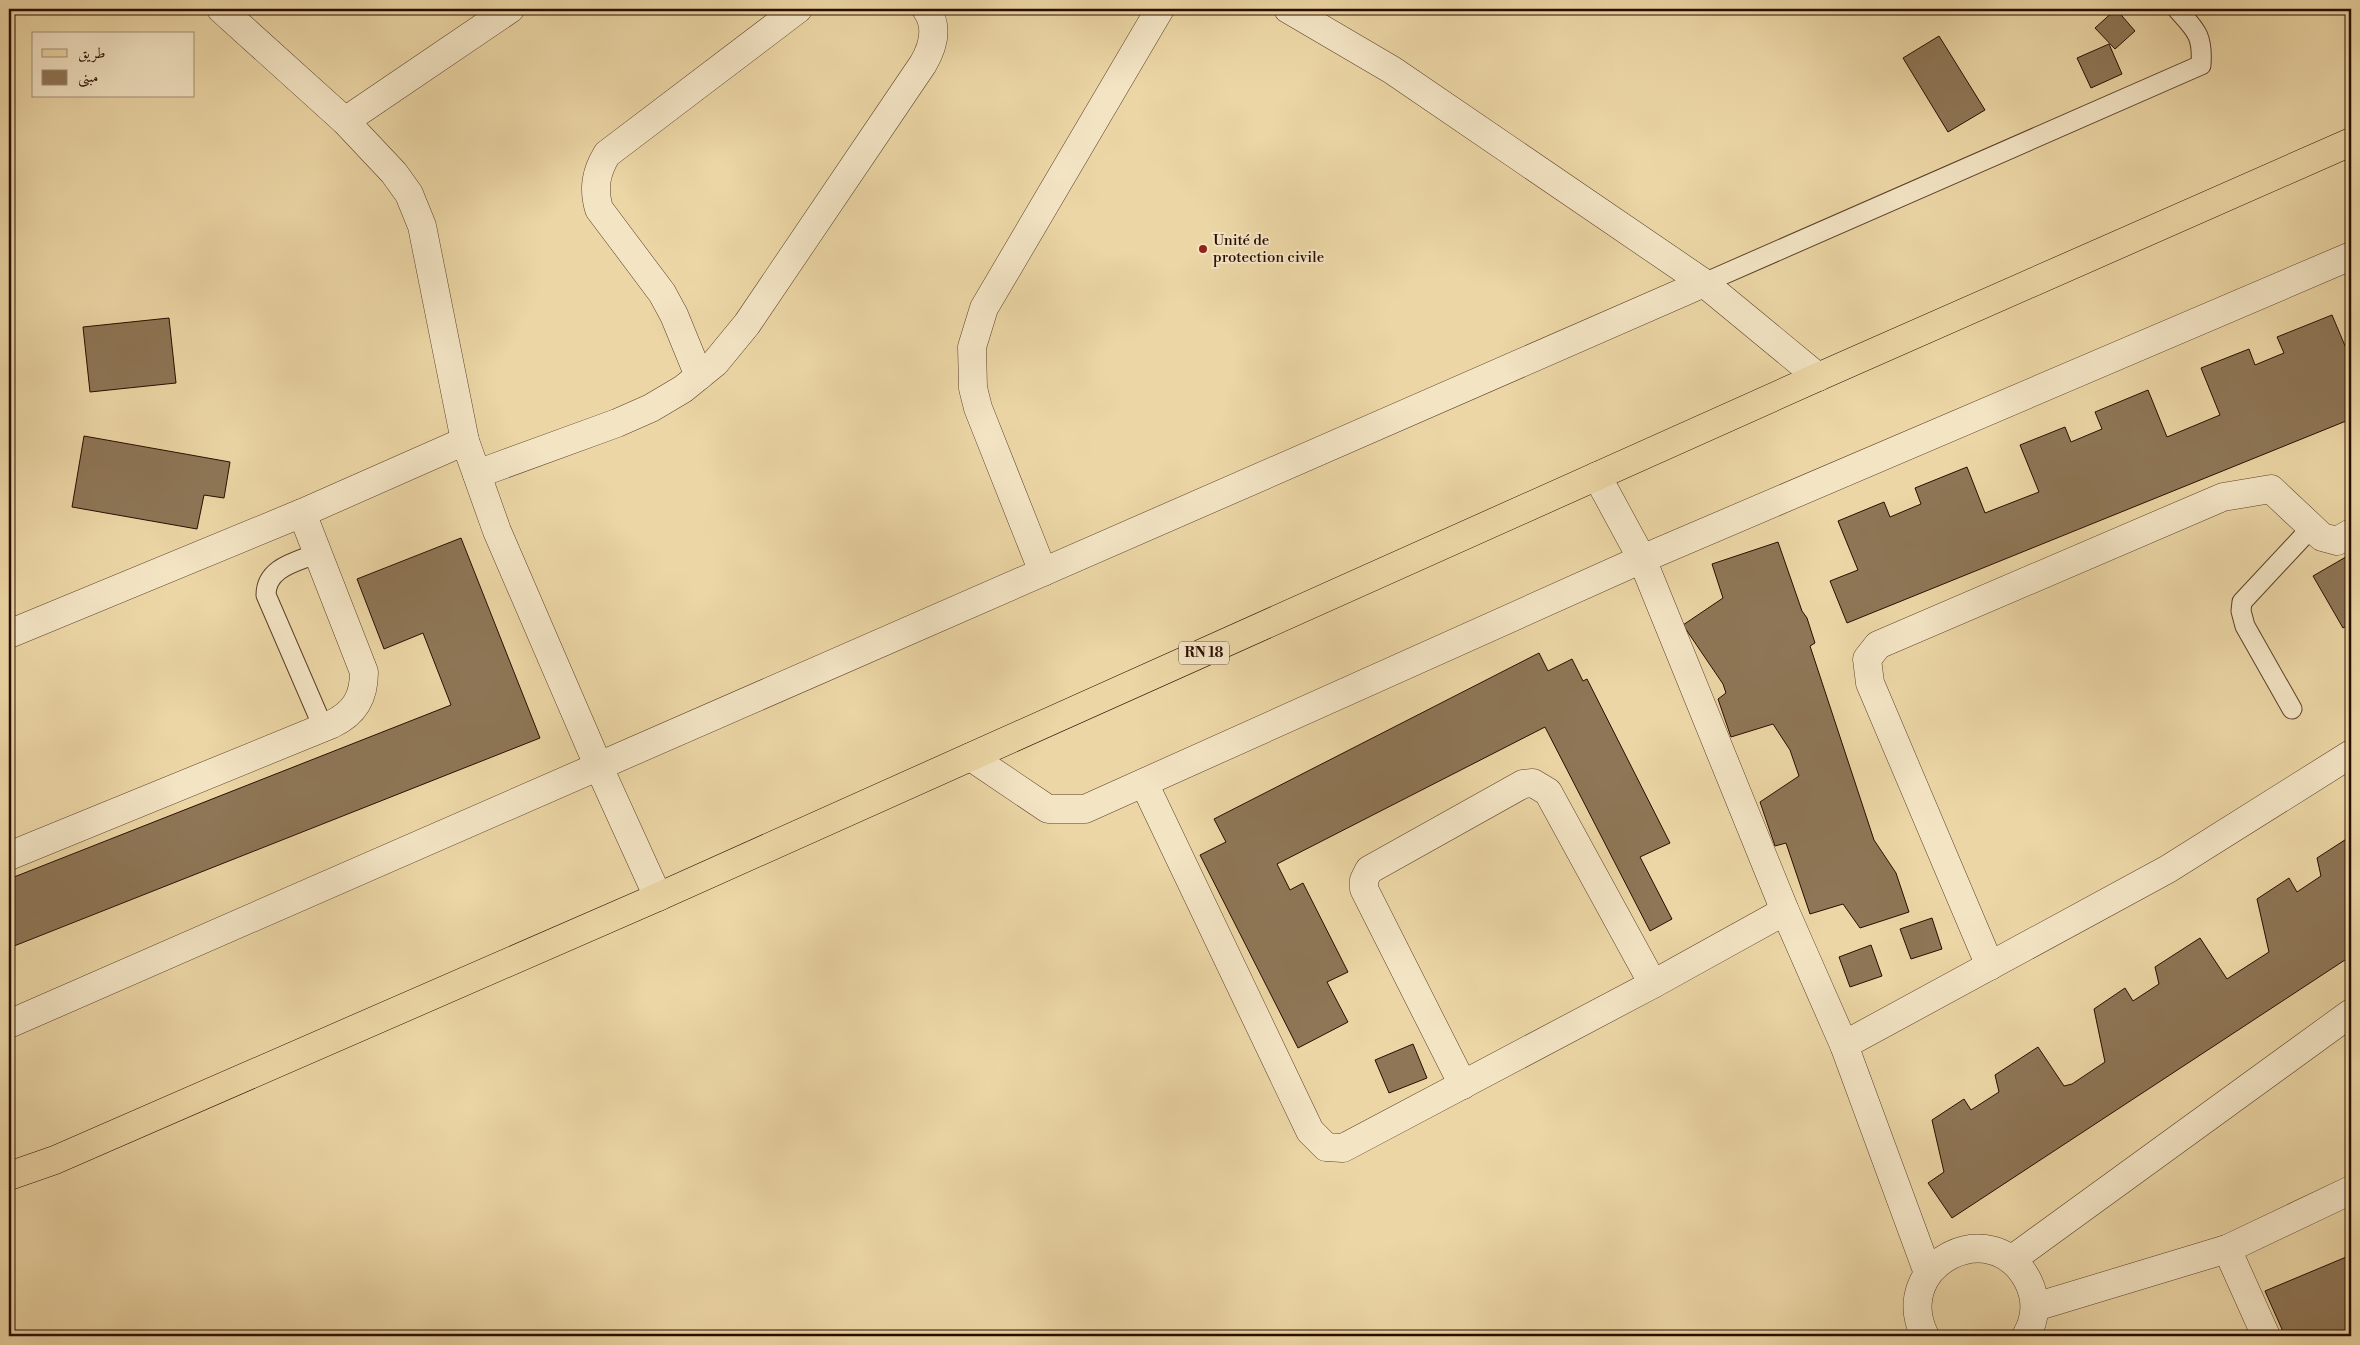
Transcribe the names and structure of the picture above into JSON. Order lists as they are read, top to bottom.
{
  "streets": {
    "main road": ["RN 18"]
  },
  "places": ["Unité de protection civile"],
  "legend": ["طريق", "مبنى"]
}
